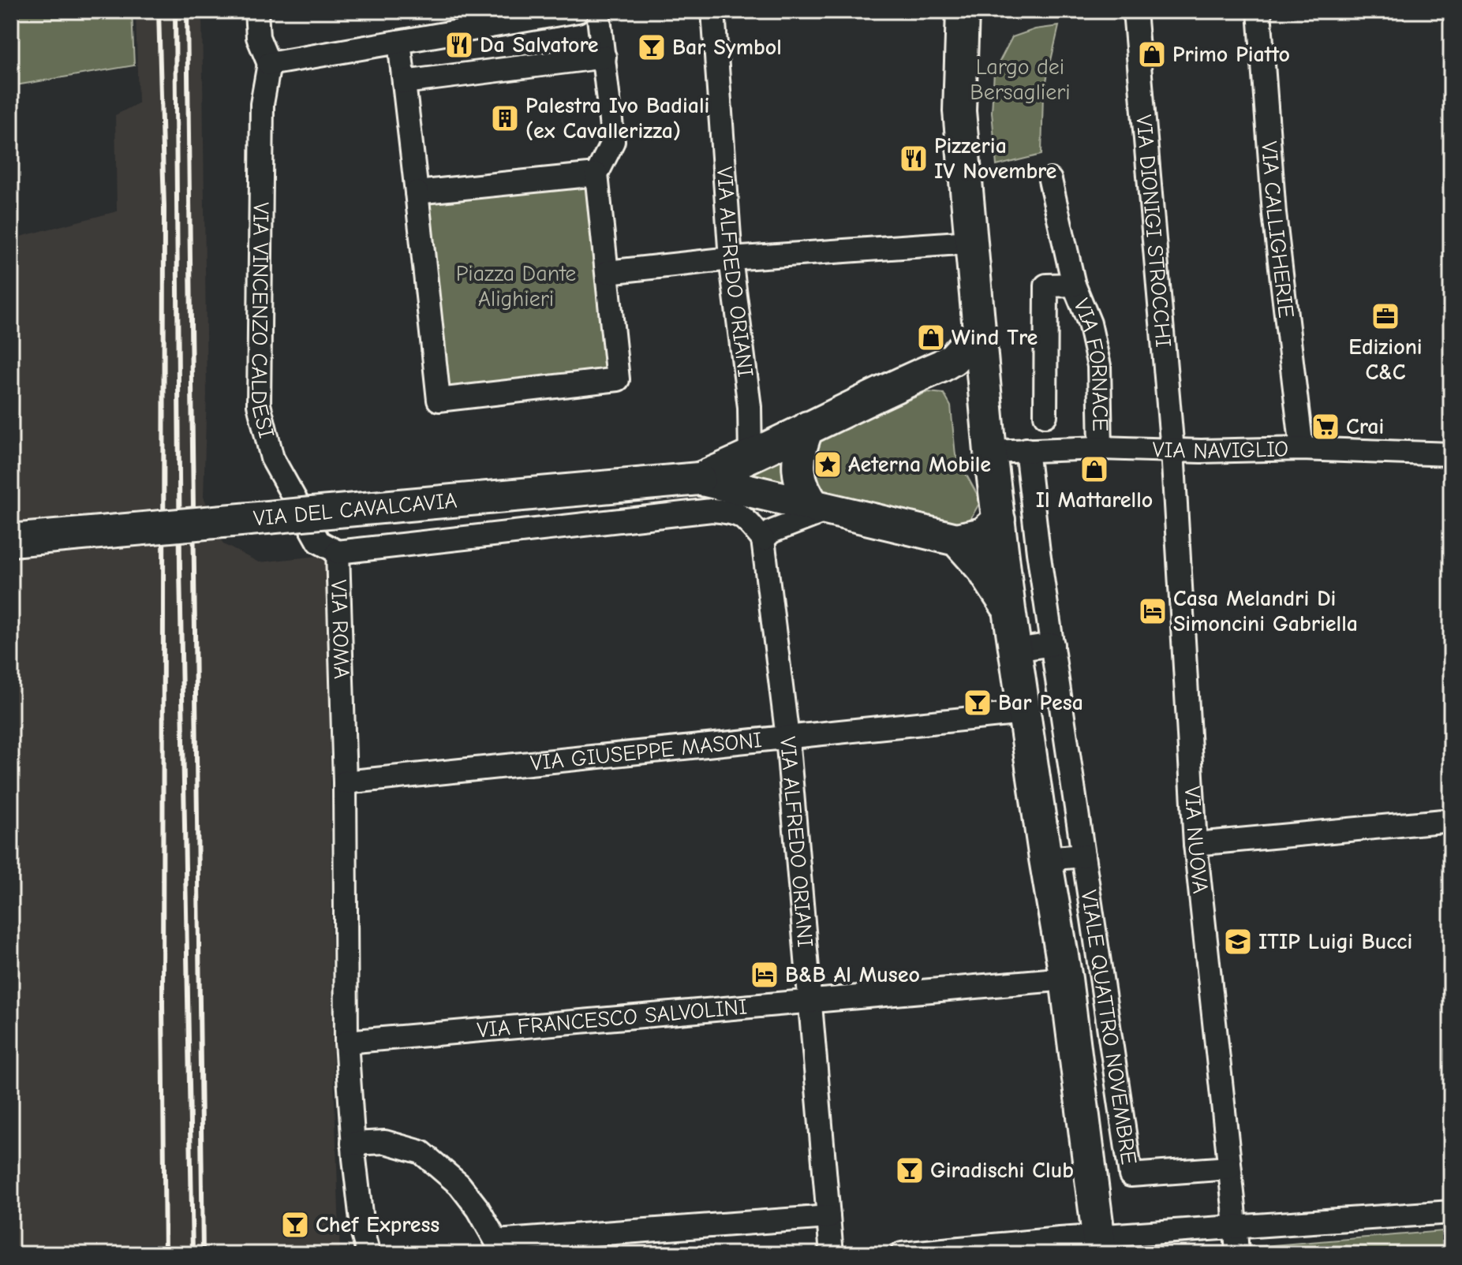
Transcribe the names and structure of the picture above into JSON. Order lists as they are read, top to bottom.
{
  "streets": {
    "main road": ["VIA DEL CAVALCAVIA", "VIALE QUATTRO NOVEMBRE"],
    "street": [
      "VIA CALLIGHERIE",
      "VIA DIONIGI STROCCHI",
      "VIA ALFREDO ORIANI",
      "VIA VINCENZO CALDESI",
      "VIA FORNACE",
      "VIA NAVIGLIO",
      "VIA ROMA",
      "VIA GIUSEPPE MASONI",
      "VIA NUOVA",
      "VIA FRANCESCO SALVOLINI"
    ]
  },
  "crossings": [
    ["VIA CALLIGHERIE", "VIA NAVIGLIO"],
    ["VIA DIONIGI STROCCHI", "VIA NAVIGLIO"],
    ["VIA DIONIGI STROCCHI", "VIA NUOVA"],
    ["VIA ALFREDO ORIANI", "VIA DEL CAVALCAVIA"],
    ["VIA ALFREDO ORIANI", "VIA ROMA"],
    ["VIA ALFREDO ORIANI", "VIA GIUSEPPE MASONI"],
    ["VIA ALFREDO ORIANI", "VIA FRANCESCO SALVOLINI"],
    ["VIA VINCENZO CALDESI", "VIA ROMA"],
    ["VIA FORNACE", "VIA NAVIGLIO"],
    ["VIA NAVIGLIO", "VIA NUOVA"],
    ["VIA NAVIGLIO", "VIALE QUATTRO NOVEMBRE"],
    ["VIA DEL CAVALCAVIA", "VIALE QUATTRO NOVEMBRE"],
    ["VIA ROMA", "VIA GIUSEPPE MASONI"],
    ["VIA ROMA", "VIA FRANCESCO SALVOLINI"],
    ["VIA GIUSEPPE MASONI", "VIALE QUATTRO NOVEMBRE"],
    ["VIA NUOVA", "VIALE QUATTRO NOVEMBRE"],
    ["VIA FRANCESCO SALVOLINI", "VIALE QUATTRO NOVEMBRE"]
  ],
  "parks": ["Largo dei Bersaglieri", "Piazza Dante Alighieri"],
  "places": {
    "restaurant": ["Da Salvatore", "Pizzeria IV Novembre"],
    "bar": [
      "Bar Symbol",
      "Bar Pesa",
      "Giradischi Club",
      "Chef Express"
    ],
    "shop": ["Primo Piatto", "Wind Tre", "Il Mattarello"],
    "building": ["Palestra Ivo Badiali (ex Cavallerizza)"],
    "office": ["Edizioni C&C"],
    "supermarket": ["Crai"],
    "place": ["Aeterna Mobile"],
    "hotel": ["Casa Melandri Di Simoncini Gabriella", "B&B Al Museo"],
    "school or university": ["ITIP Luigi Bucci"]
  }
}
